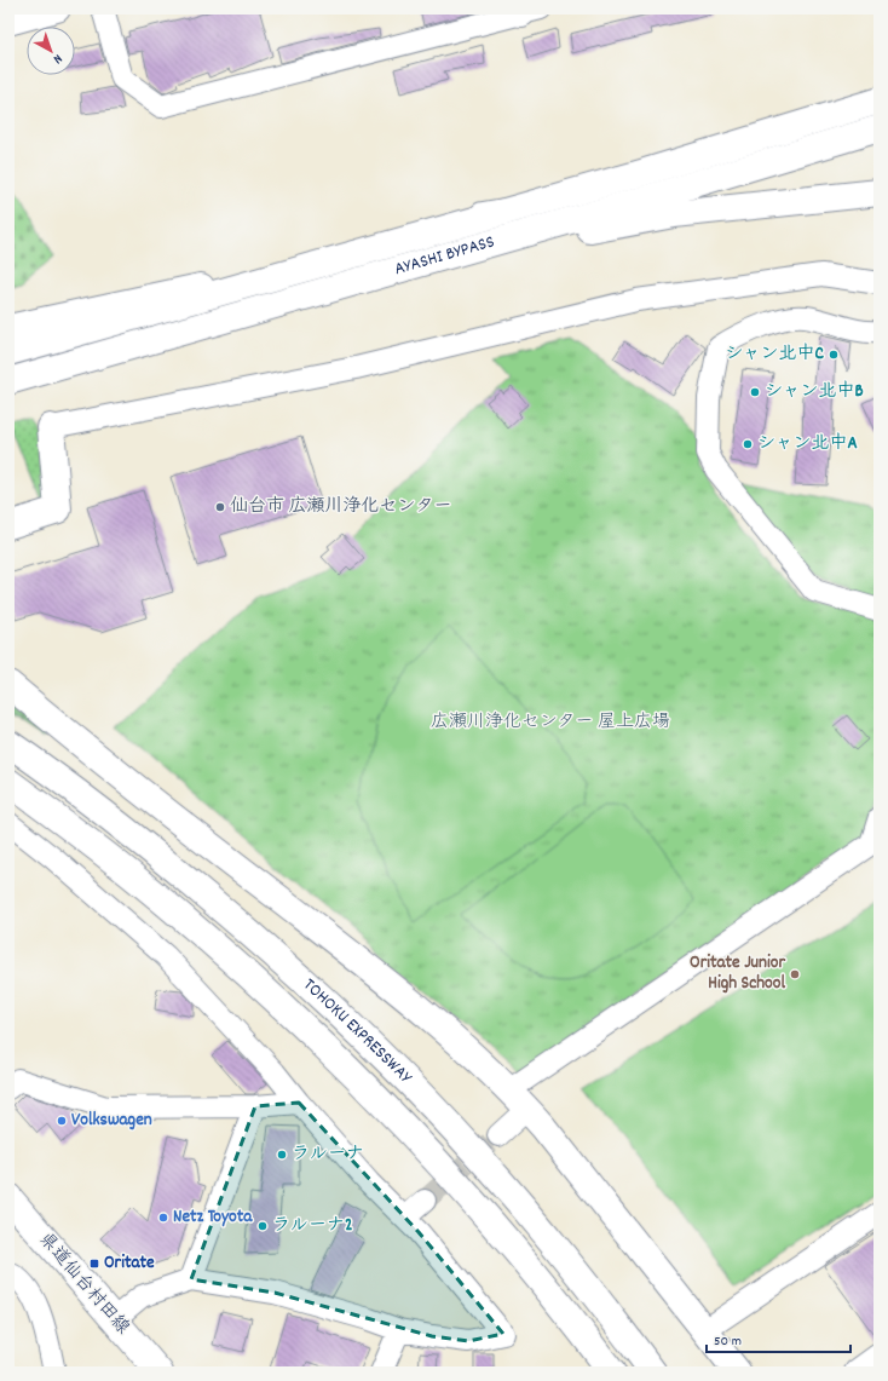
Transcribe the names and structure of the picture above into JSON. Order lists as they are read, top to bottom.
{
  "streets": {
    "main road": ["AYASHI BYPASS", "TOHOKU EXPRESSWAY", "県道仙台村田線"]
  },
  "parks": ["広瀬川浄化センター 屋上広場"],
  "places": {
    "other": [
      "シャン北中C",
      "シャン北中B",
      "シャン北中A",
      "仙台市 広瀬川浄化センター",
      "Oritate Junior High School",
      "Volkswagen",
      "ラルーナ",
      "Netz Toyota",
      "ラルーナ2"
    ],
    "transit": ["Oritate"]
  },
  "scale_bar": "50 m",
  "north": "bottom right"
}
